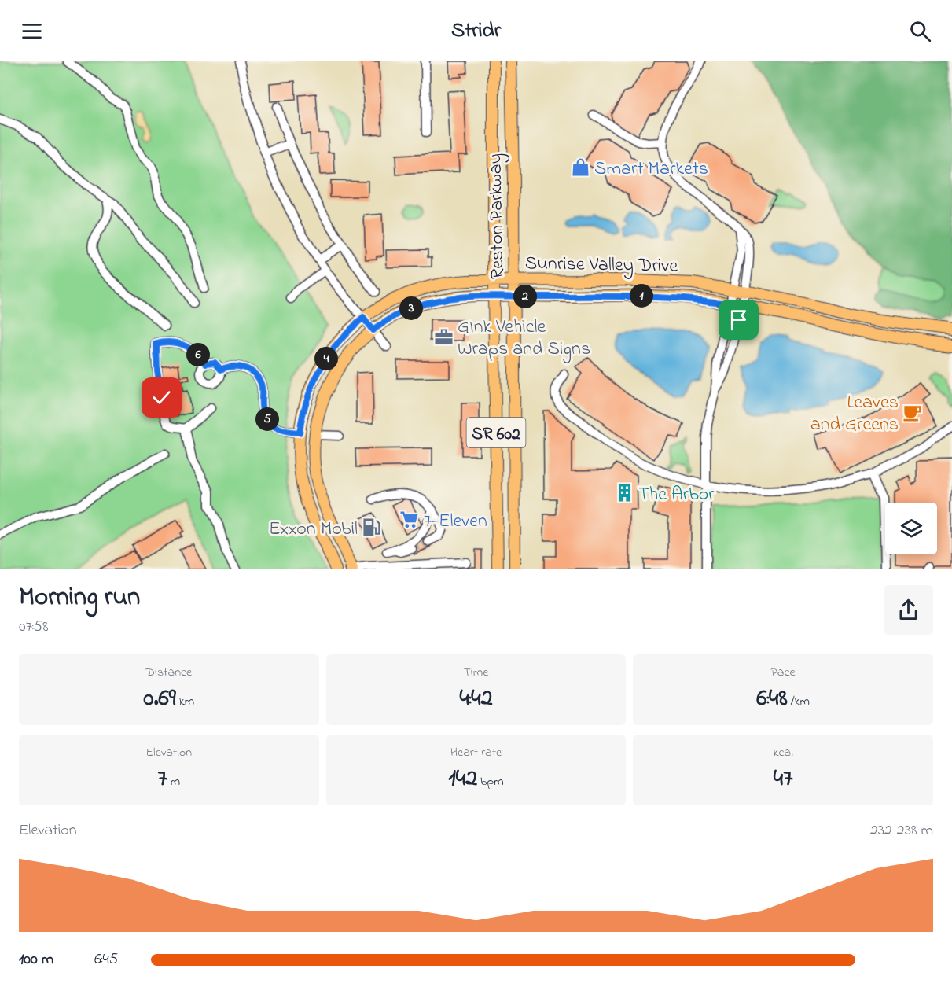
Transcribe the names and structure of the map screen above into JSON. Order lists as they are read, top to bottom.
{
  "streets": {
    "main road": ["Reston Parkway", "Sunrise Valley Drive", "SR 602"]
  },
  "crossings": [
    ["Reston Parkway", "Sunrise Valley Drive"]
  ],
  "places": {
    "shop": ["Smart Markets"],
    "office": ["GInk Vehicle Wraps and Signs"],
    "cafe": ["Leaves and Greens"],
    "building": ["The Arbor"],
    "supermarket": ["7-Eleven"],
    "fuel station": ["Exxon Mobil"]
  },
  "page": {
    "header": "Stridr",
    "pins": [
      "1",
      "2",
      "3",
      "6",
      "4",
      "5"
    ],
    "heading": ["Morning run", "07:58"],
    "stats": [
      ["Distance", "0.69 km"],
      ["Time", "4:42"],
      ["Pace", "6:48 /km"],
      ["Elevation", "7 m"],
      ["Heart rate", "142 bpm"],
      ["kcal", "47"]
    ],
    "chart": ["Elevation", "232–238 m"],
    "list": [
      {
        "name": "100 m",
        "note": "6:45"
      }
    ]
  }
}
